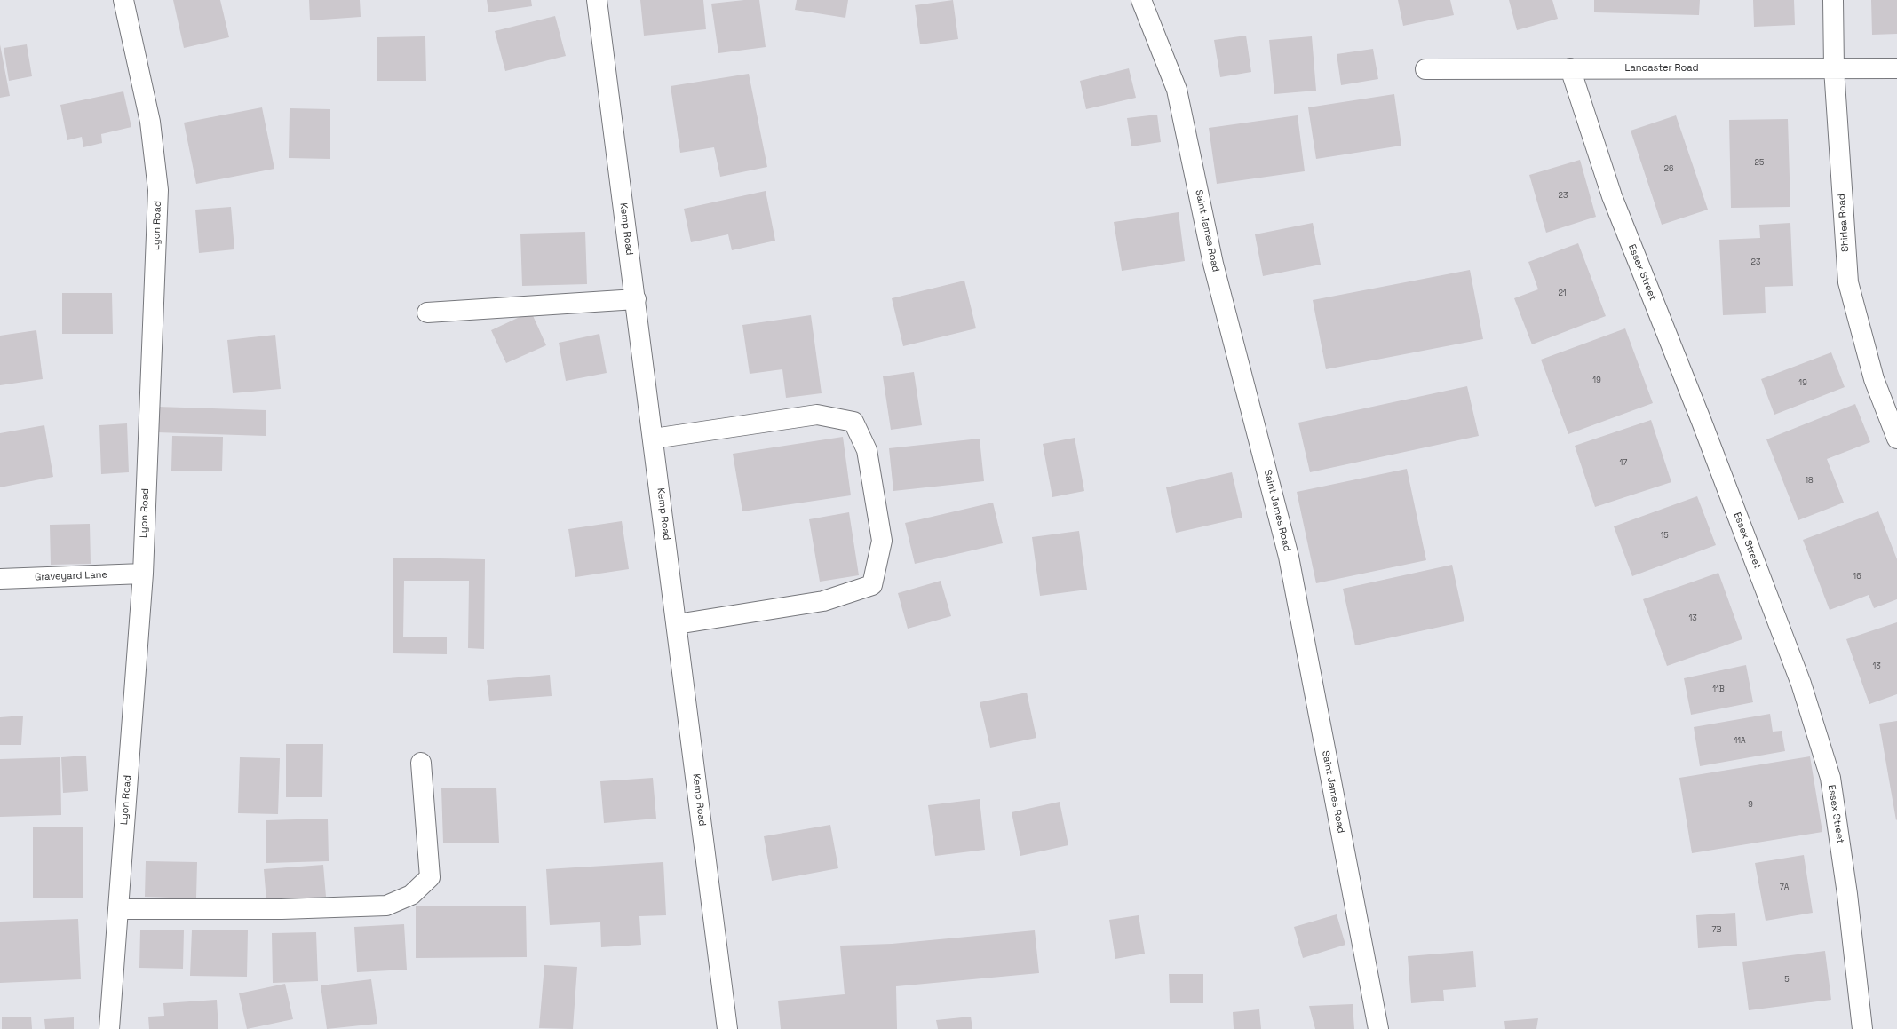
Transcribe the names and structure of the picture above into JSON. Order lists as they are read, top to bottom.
{
  "streets": {
    "street": [
      "Lancaster Road",
      "Shirlea Road",
      "Lyon Road",
      "Kemp Road",
      "Saint James Road",
      "Essex Street",
      "Graveyard Lane"
    ]
  },
  "crossings": [
    ["Lancaster Road", "Shirlea Road"],
    ["Lancaster Road", "Essex Street"],
    ["Lyon Road", "Graveyard Lane"]
  ],
  "house_numbers": [
    "25",
    "26",
    "23",
    "23",
    "21",
    "19",
    "19",
    "17",
    "18",
    "15",
    "16",
    "13",
    "13",
    "11B",
    "11A",
    "9",
    "7A",
    "7B",
    "5"
  ]
}
